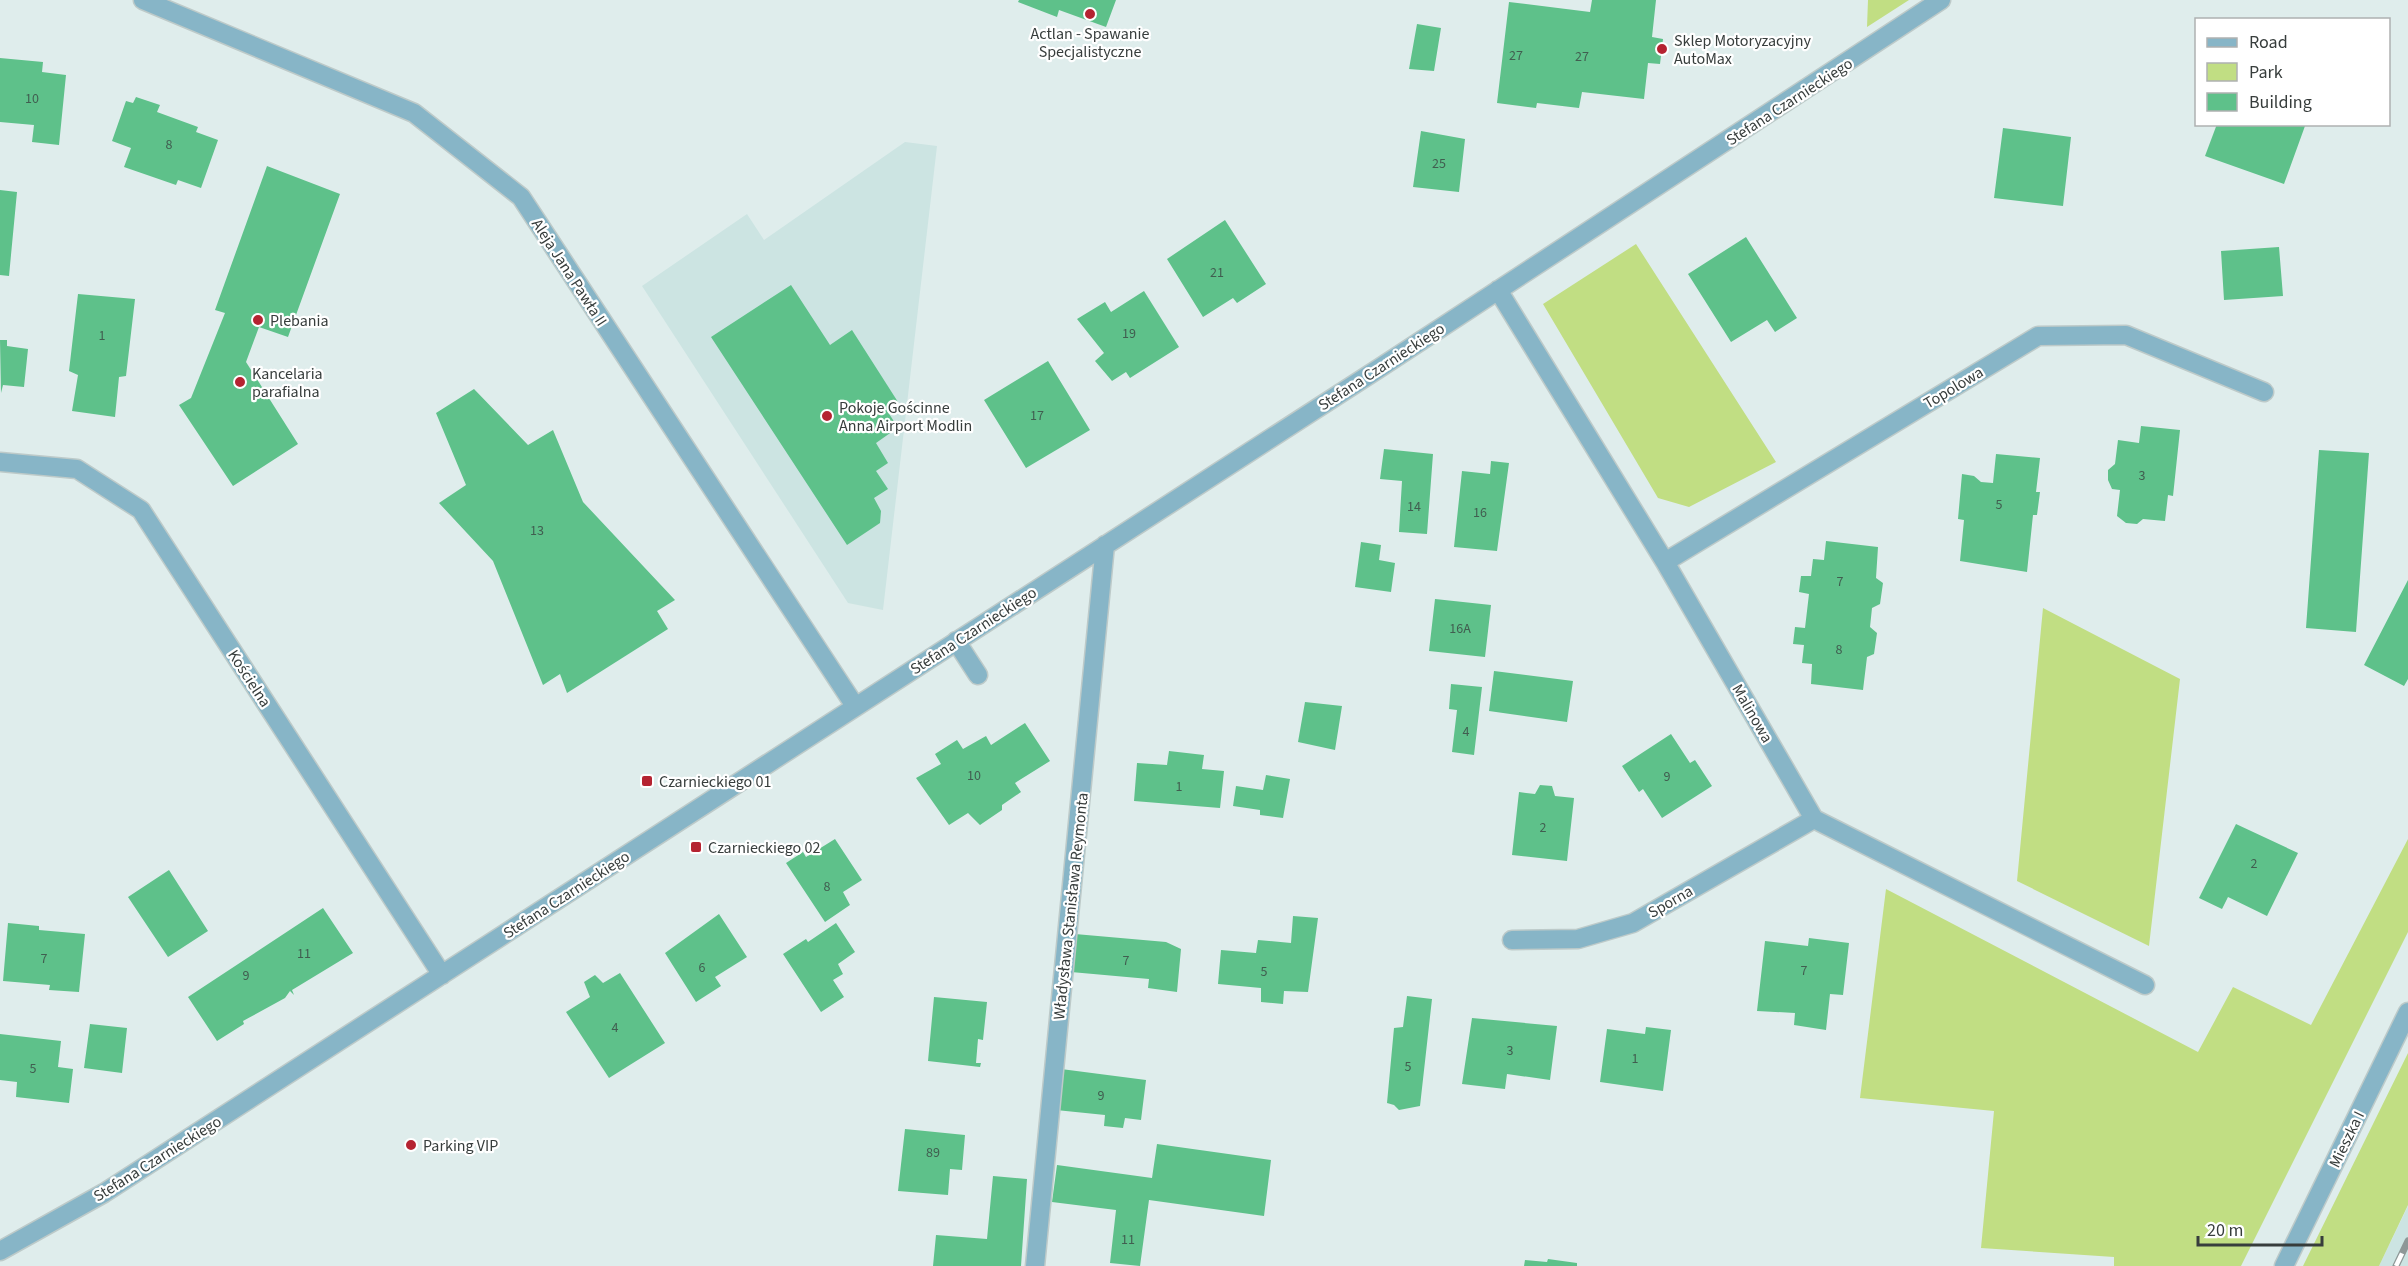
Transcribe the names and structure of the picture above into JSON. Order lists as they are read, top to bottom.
{
  "streets": {
    "street": [
      "Stefana Czarnieckiego",
      "Aleja Jana Pawła II",
      "Topolowa",
      "Kościelna",
      "Malinowa",
      "Sporna",
      "Władysława Stanisława Reymonta",
      "Mieszka I"
    ]
  },
  "crossings": [
    ["Stefana Czarnieckiego", "Aleja Jana Pawła II"],
    ["Stefana Czarnieckiego", "Kościelna"],
    ["Stefana Czarnieckiego", "Malinowa"],
    ["Stefana Czarnieckiego", "Władysława Stanisława Reymonta"],
    ["Topolowa", "Malinowa"],
    ["Malinowa", "Sporna"]
  ],
  "places": {
    "other": [
      "Actlan - Spawanie Specjalistyczne",
      "Sklep Motoryzacyjny AutoMax",
      "Plebania",
      "Kancelaria parafialna",
      "Pokoje Gościnne Anna Airport Modlin",
      "Parking VIP"
    ],
    "transit": ["Czarnieckiego 01", "Czarnieckiego 02"]
  },
  "house_numbers": [
    "27",
    "27",
    "10",
    "8",
    "25",
    "21",
    "19",
    "1",
    "17",
    "3",
    "5",
    "14",
    "16",
    "13",
    "7",
    "16A",
    "8",
    "4",
    "10",
    "9",
    "1",
    "2",
    "2",
    "8",
    "11",
    "7",
    "7",
    "6",
    "7",
    "5",
    "9",
    "4",
    "3",
    "1",
    "5",
    "5",
    "9",
    "89",
    "11"
  ],
  "legend": ["Road", "Park", "Building"],
  "scale_bar": "20 m"
}
